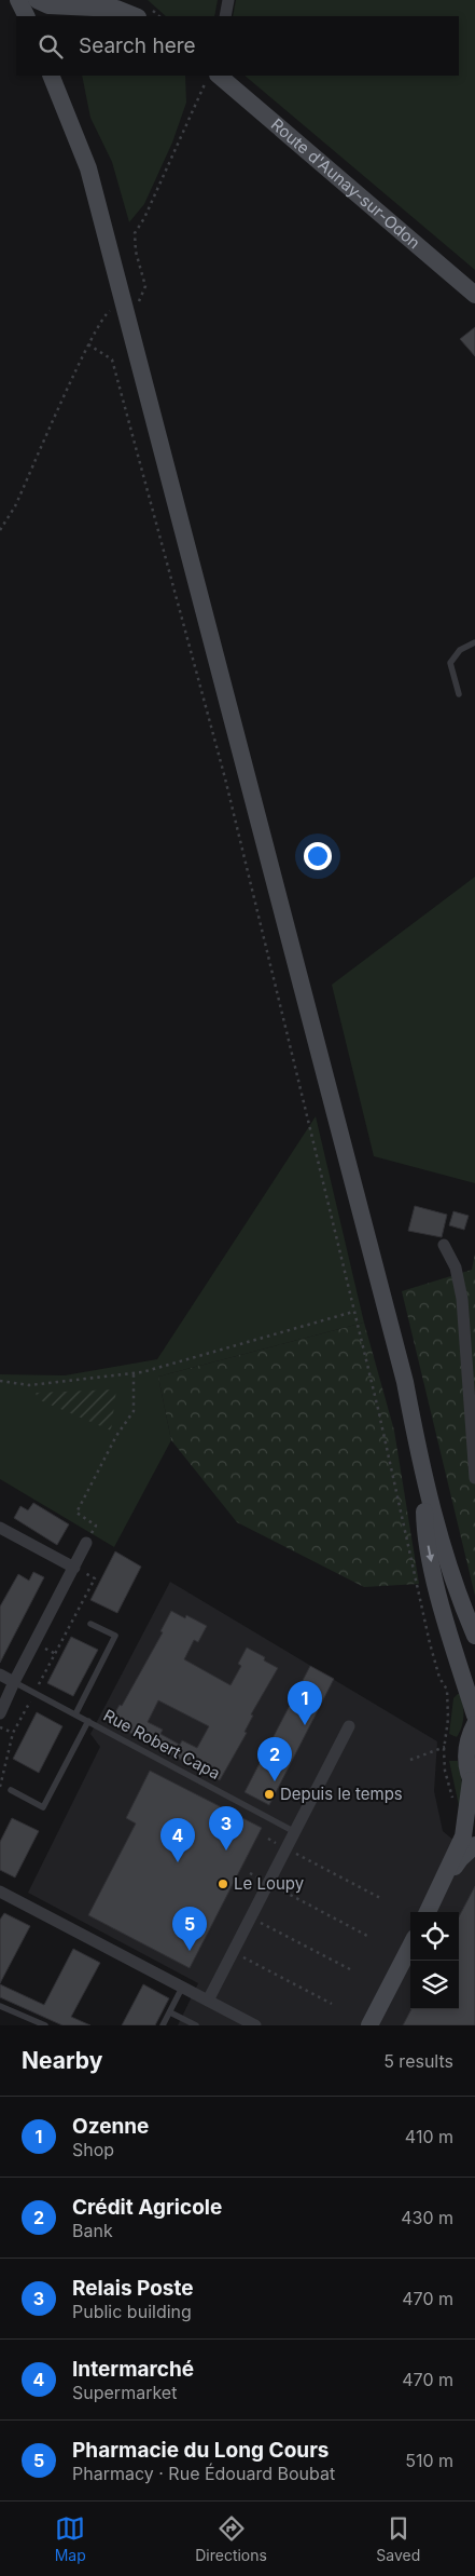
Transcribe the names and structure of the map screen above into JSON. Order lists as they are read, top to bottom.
{
  "streets": {
    "main road": ["Route d'Aunay-sur-Odon"],
    "lane": ["Rue Robert Capa"]
  },
  "places": ["Depuis le temps", "Le Loupy"],
  "page": {
    "search": "Search here",
    "pins": [
      "1",
      "2",
      "3",
      "4",
      "5"
    ],
    "heading": ["Nearby", "5 results"],
    "list": [
      {
        "mark": "1",
        "name": "Ozenne",
        "note": "Shop",
        "value": "410 m"
      },
      {
        "mark": "2",
        "name": "Crédit Agricole",
        "note": "Bank",
        "value": "430 m"
      },
      {
        "mark": "3",
        "name": "Relais Poste",
        "note": "Public building",
        "value": "470 m"
      },
      {
        "mark": "4",
        "name": "Intermarché",
        "note": "Supermarket",
        "value": "470 m"
      },
      {
        "mark": "5",
        "name": "Pharmacie du Long Cours",
        "note": "Pharmacy · Rue Édouard Boubat",
        "value": "510 m"
      }
    ],
    "nav": ["Map", "Directions", "Saved"]
  }
}
